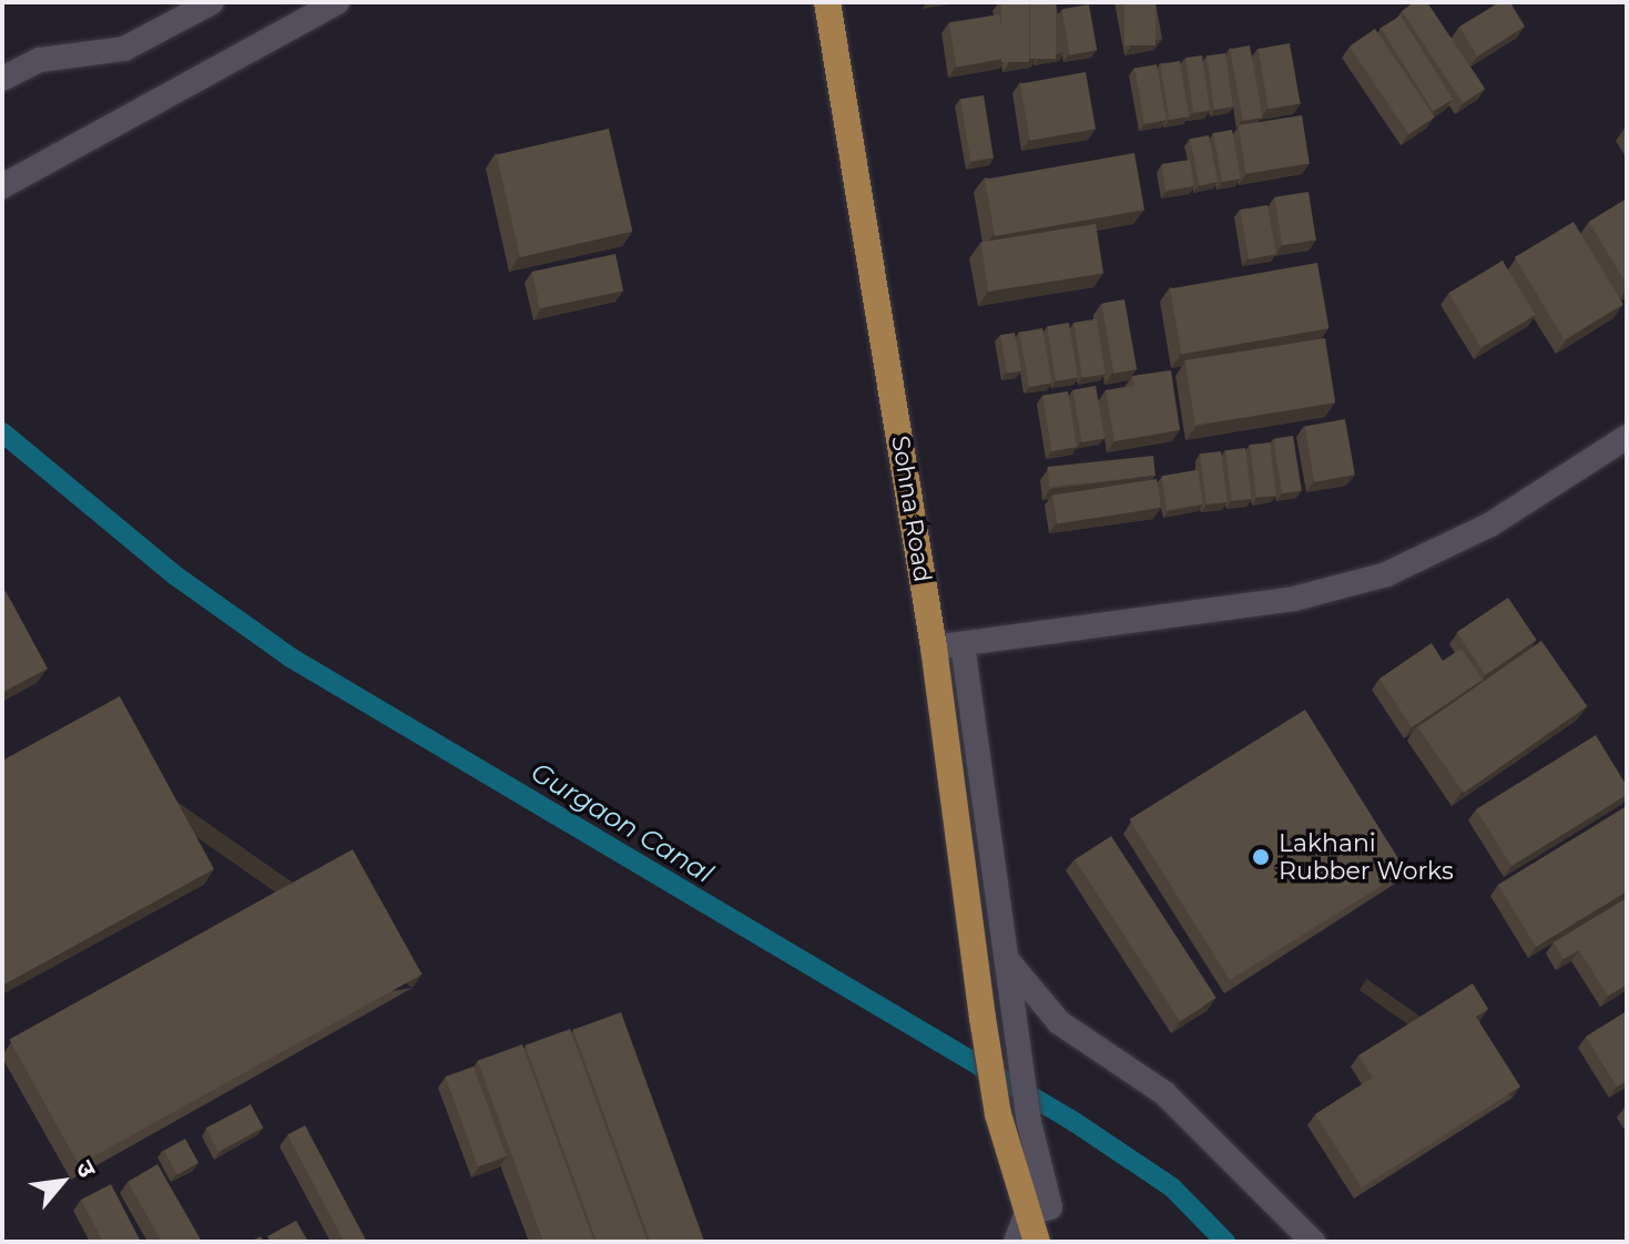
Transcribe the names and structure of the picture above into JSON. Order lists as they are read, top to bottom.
{
  "streets": {
    "main road": ["Sohna Road"]
  },
  "water": ["Gurgaon Canal"],
  "places": ["Lakhani Rubber Works"],
  "north": "top right"
}
